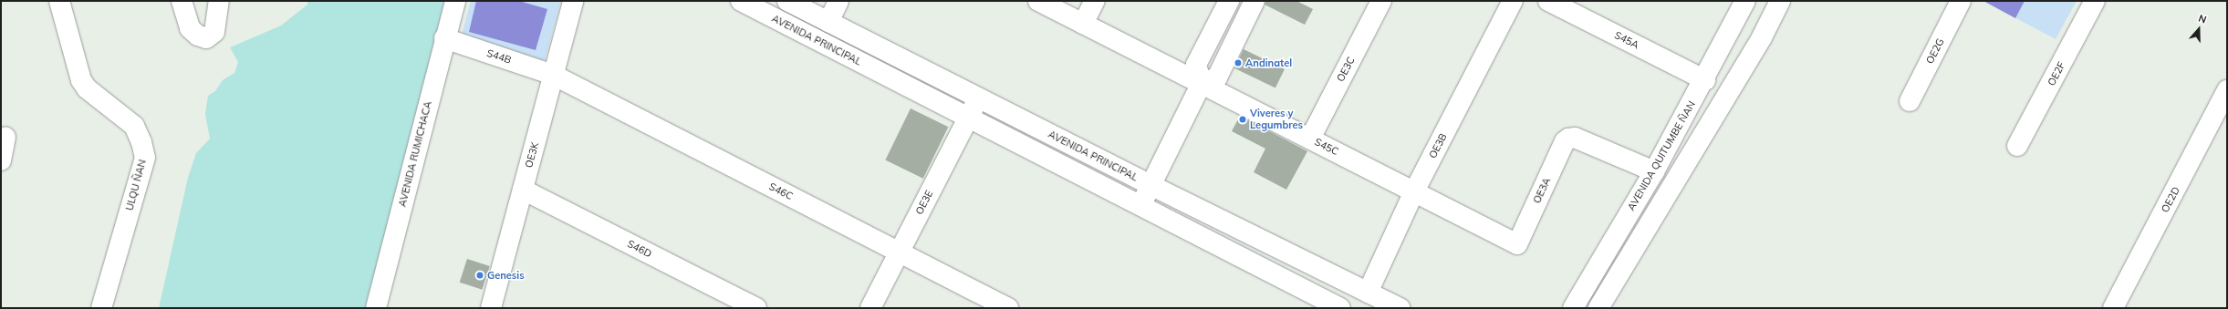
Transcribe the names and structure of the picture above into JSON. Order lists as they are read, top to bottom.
{
  "streets": {
    "street": [
      "AVENIDA PRINCIPAL",
      "S45A",
      "OE2G",
      "S44B",
      "OE3C",
      "OE2F",
      "OE3B",
      "S45C",
      "AVENIDA RUMICHACA",
      "OE3K",
      "AVENIDA QUITUMBE ÑAN",
      "ULQU ÑAN",
      "OE3A",
      "S46C",
      "OE2D",
      "OE3E",
      "S46D"
    ]
  },
  "crossings": [
    ["AVENIDA PRINCIPAL", "OE3B"],
    ["AVENIDA PRINCIPAL", "OE3E"],
    ["S45A", "AVENIDA QUITUMBE ÑAN"],
    ["S44B", "AVENIDA RUMICHACA"],
    ["S44B", "OE3K"],
    ["S44B", "S46C"],
    ["OE3C", "S45C"],
    ["OE3B", "S45C"],
    ["S45C", "OE3A"],
    ["OE3K", "S46C"],
    ["OE3K", "S46D"],
    ["AVENIDA QUITUMBE ÑAN", "OE3A"],
    ["S46C", "OE3E"]
  ],
  "places": ["Andinatel", "Viveres y Legumbres", "Genesis"],
  "north": "top"
}
